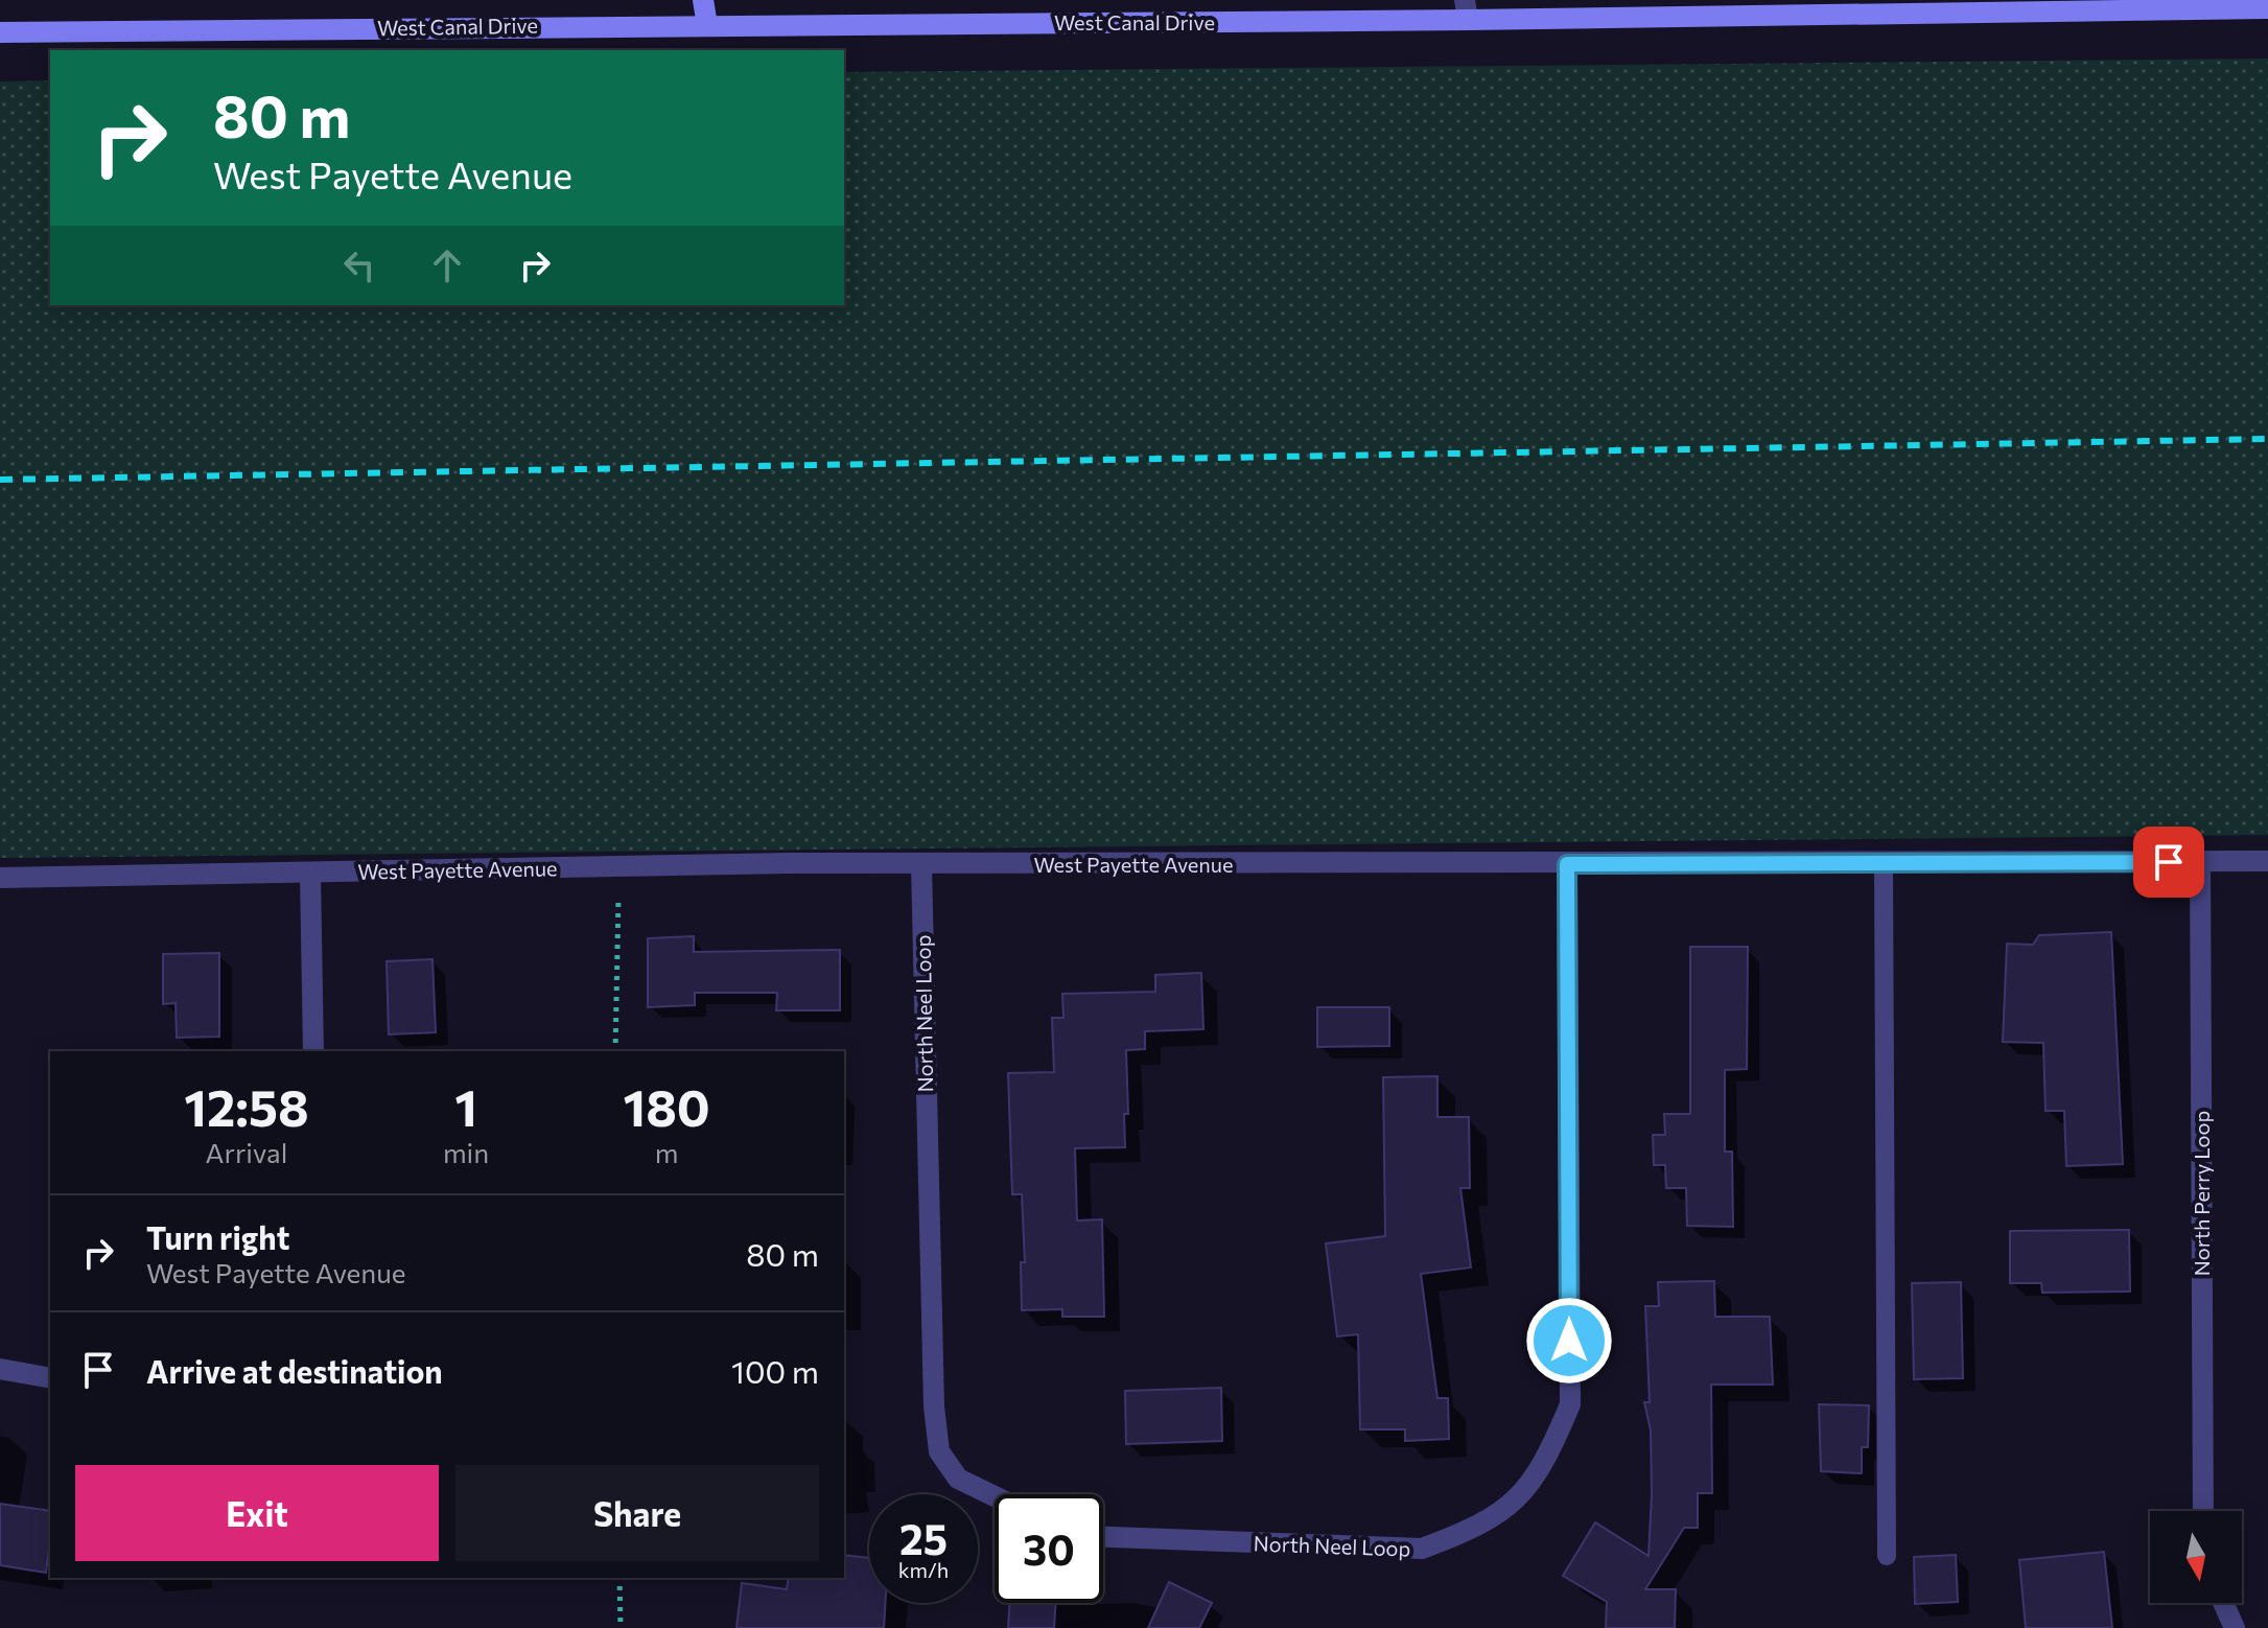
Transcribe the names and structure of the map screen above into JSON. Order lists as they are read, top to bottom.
{
  "streets": {
    "street": [
      "West Canal Drive",
      "West Payette Avenue",
      "North Neel Loop",
      "North Perry Loop"
    ]
  },
  "crossings": [
    ["West Payette Avenue", "North Neel Loop"],
    ["West Payette Avenue", "North Perry Loop"]
  ],
  "north": "bottom",
  "page": {
    "turn": ["80 m", "West Payette Avenue"],
    "eta": [
      "12:58",
      "Arrival",
      "1",
      "min",
      "180",
      "m"
    ],
    "list": [
      {
        "name": "Turn right",
        "note": "West Payette Avenue",
        "value": "80 m"
      },
      {
        "name": "Arrive at destination",
        "value": "100 m"
      }
    ],
    "buttons": ["Exit", "Share"],
    "speed": "25 km/h",
    "limit": "30"
  }
}
